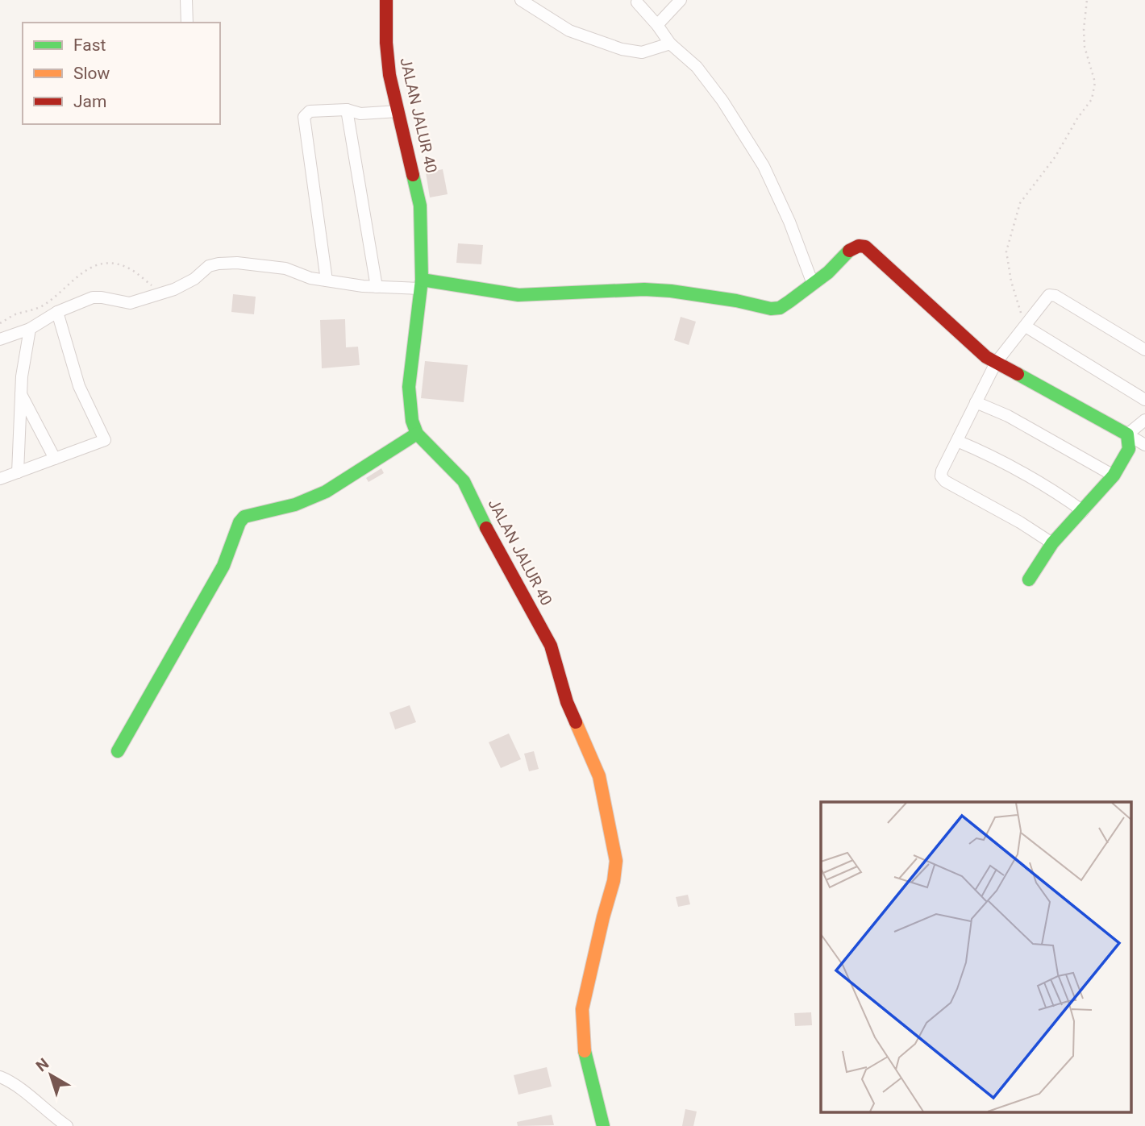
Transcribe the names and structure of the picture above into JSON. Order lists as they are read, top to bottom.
{
  "streets": {
    "street": ["JALAN JALUR 40"]
  },
  "legend": ["Fast", "Slow", "Jam"],
  "north": "top left"
}
